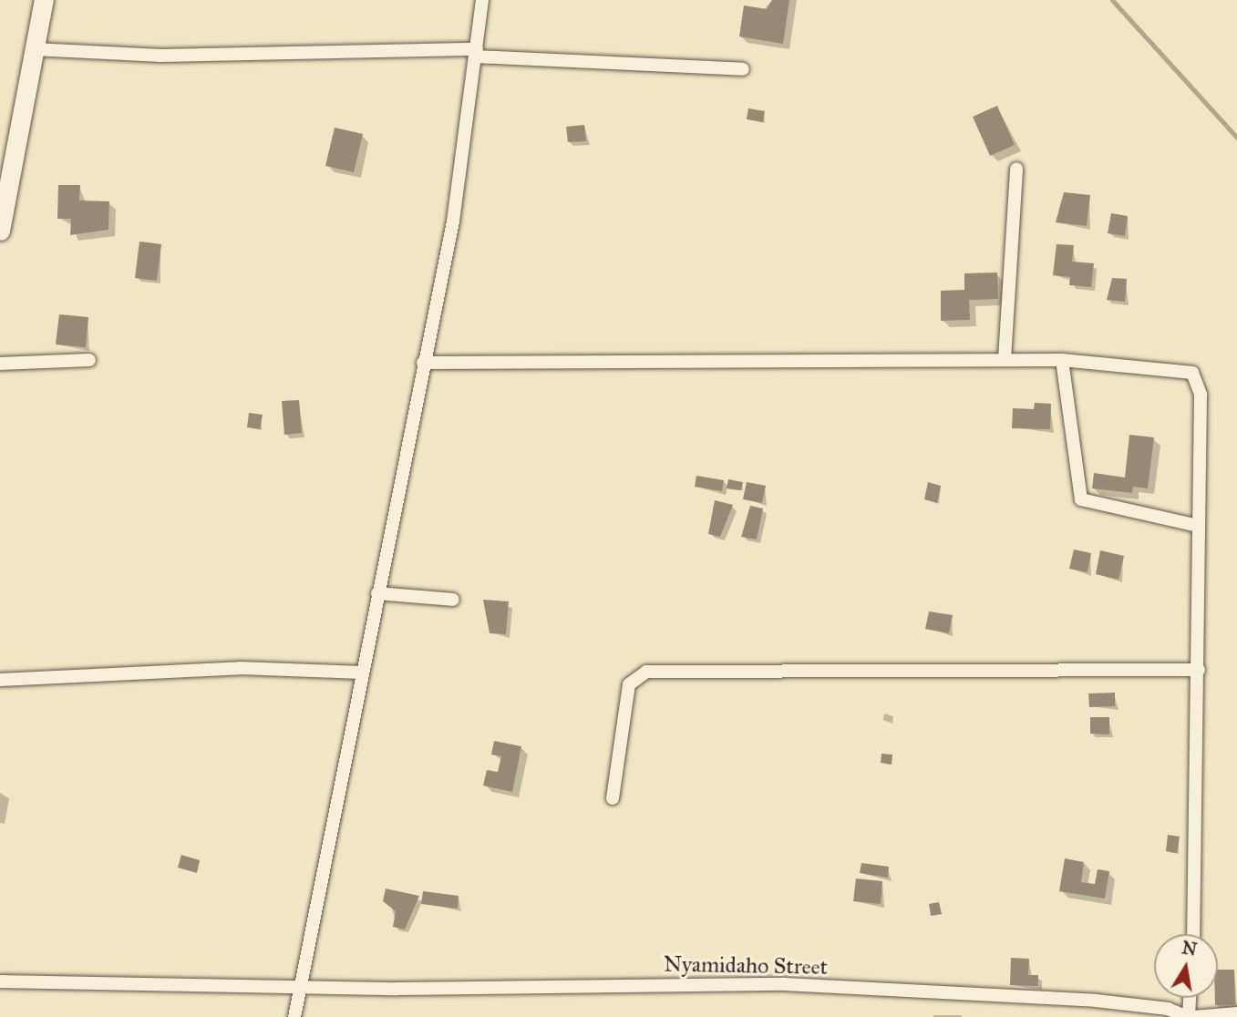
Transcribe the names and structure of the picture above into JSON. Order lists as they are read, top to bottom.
{
  "streets": {
    "street": ["Nyamidaho Street"]
  },
  "north": "top"
}
